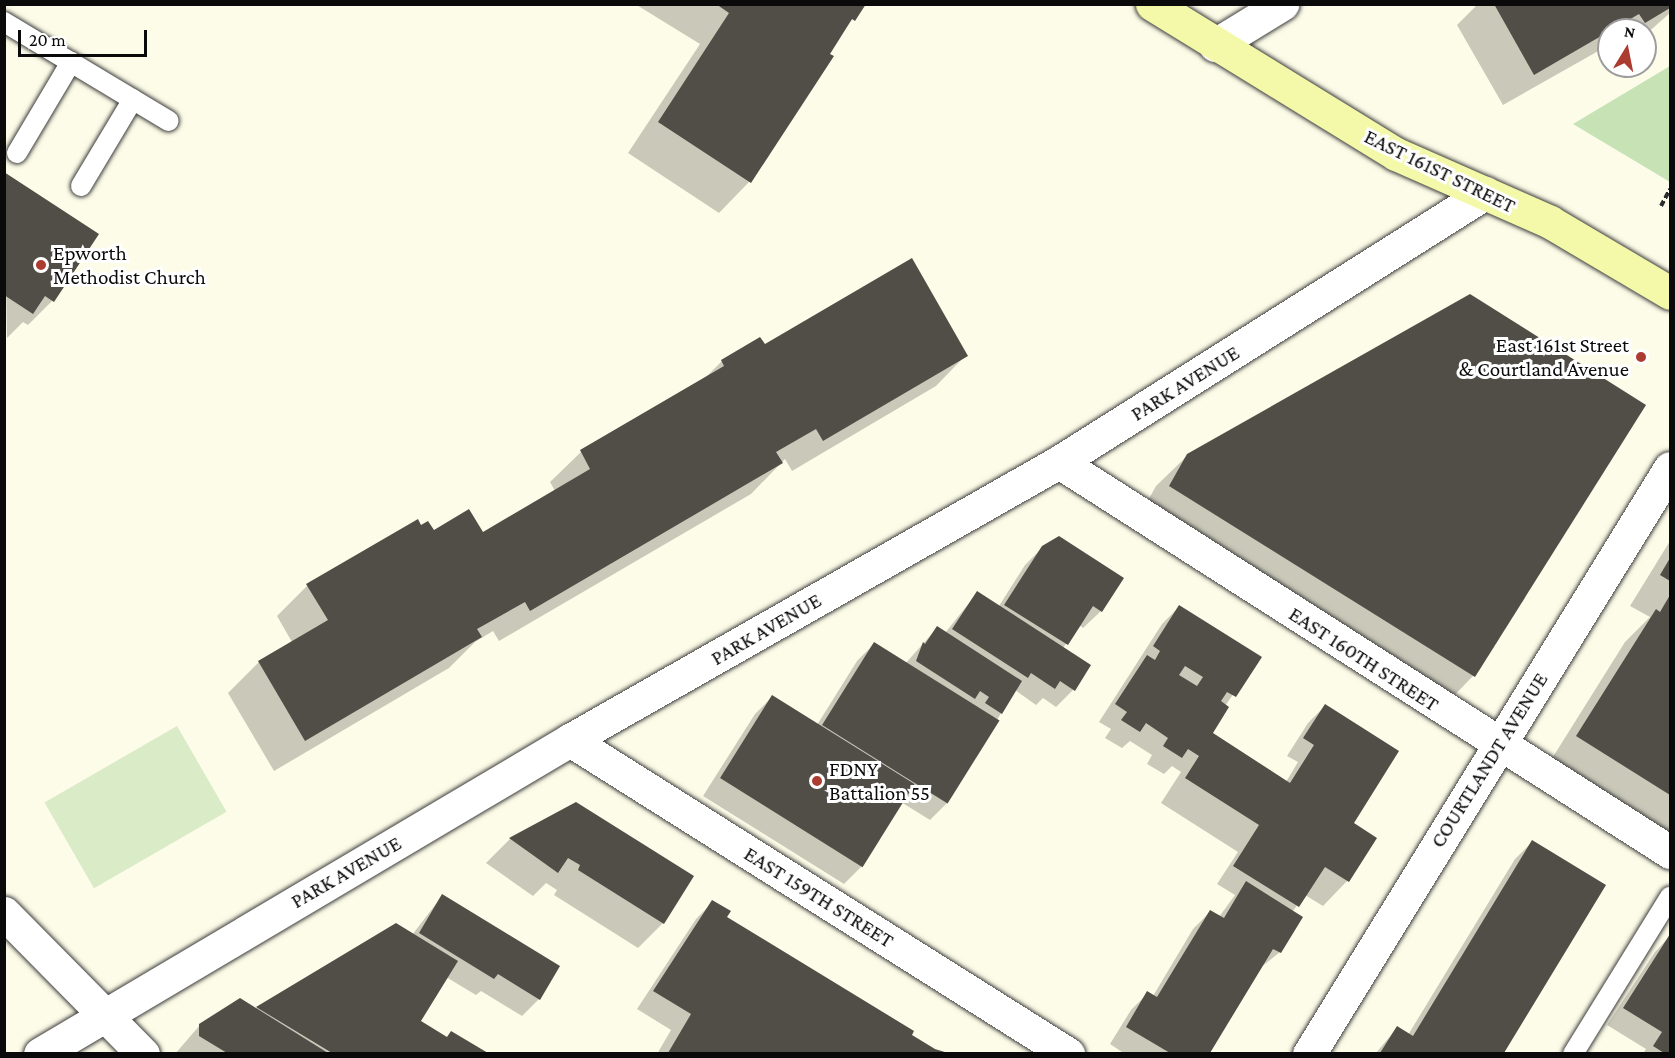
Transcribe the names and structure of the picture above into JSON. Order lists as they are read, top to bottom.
{
  "streets": {
    "main road": ["EAST 161ST STREET"],
    "street": [
      "PARK AVENUE",
      "EAST 160TH STREET",
      "COURTLANDT AVENUE",
      "EAST 159TH STREET"
    ]
  },
  "crossings": [
    ["EAST 161ST STREET", "PARK AVENUE"],
    ["PARK AVENUE", "EAST 160TH STREET"],
    ["PARK AVENUE", "EAST 159TH STREET"],
    ["EAST 160TH STREET", "COURTLANDT AVENUE"]
  ],
  "places": ["Epworth Methodist Church", "East 161st Street & Courtland Avenue", "FDNY Battalion 55"],
  "scale_bar": "20 m",
  "north": "top"
}
